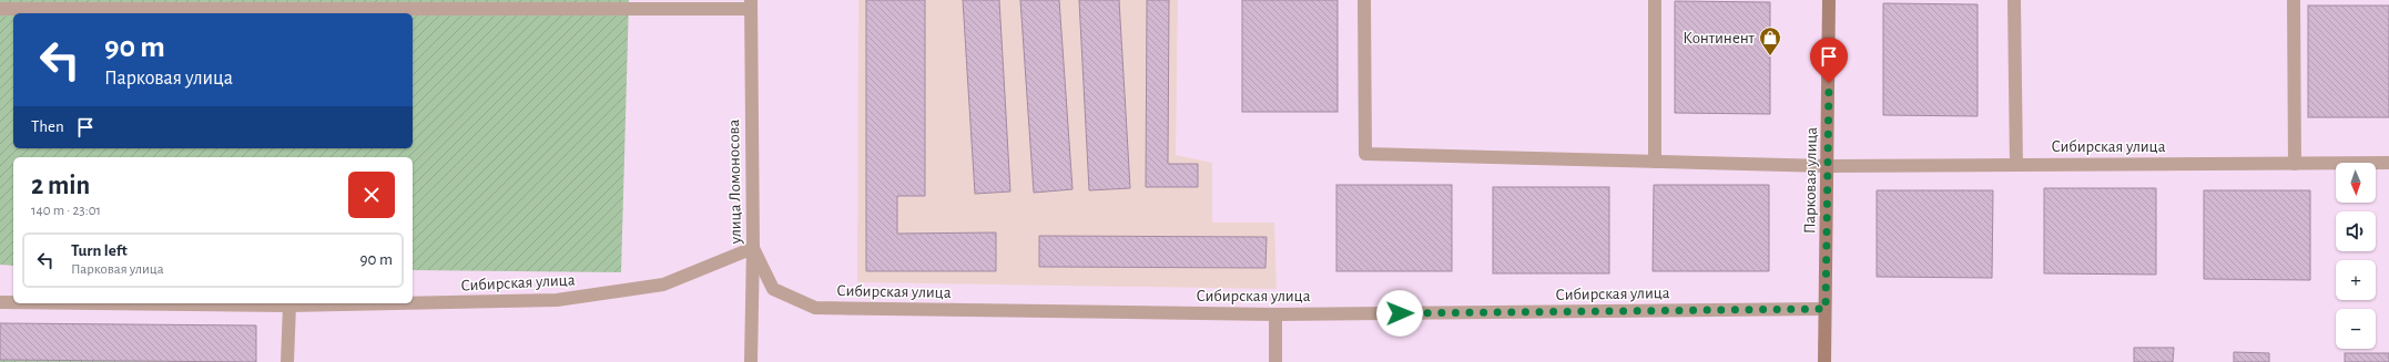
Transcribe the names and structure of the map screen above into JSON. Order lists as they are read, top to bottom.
{
  "streets": {
    "street": ["Сибирская улица", "Парковая улица", "улица Ломоносова"]
  },
  "crossings": [
    ["Сибирская улица", "Парковая улица"],
    ["Сибирская улица", "улица Ломоносова"]
  ],
  "places": {
    "shop": ["Континент"]
  },
  "north": "bottom",
  "page": {
    "turn": ["90 m", "Парковая улица"],
    "then": "Then",
    "heading": ["2 min", "140 m · 23:01"],
    "map_buttons": ["+", "−"],
    "list": [
      {
        "name": "Turn left",
        "note": "Парковая улица",
        "value": "90 m"
      }
    ]
  }
}
